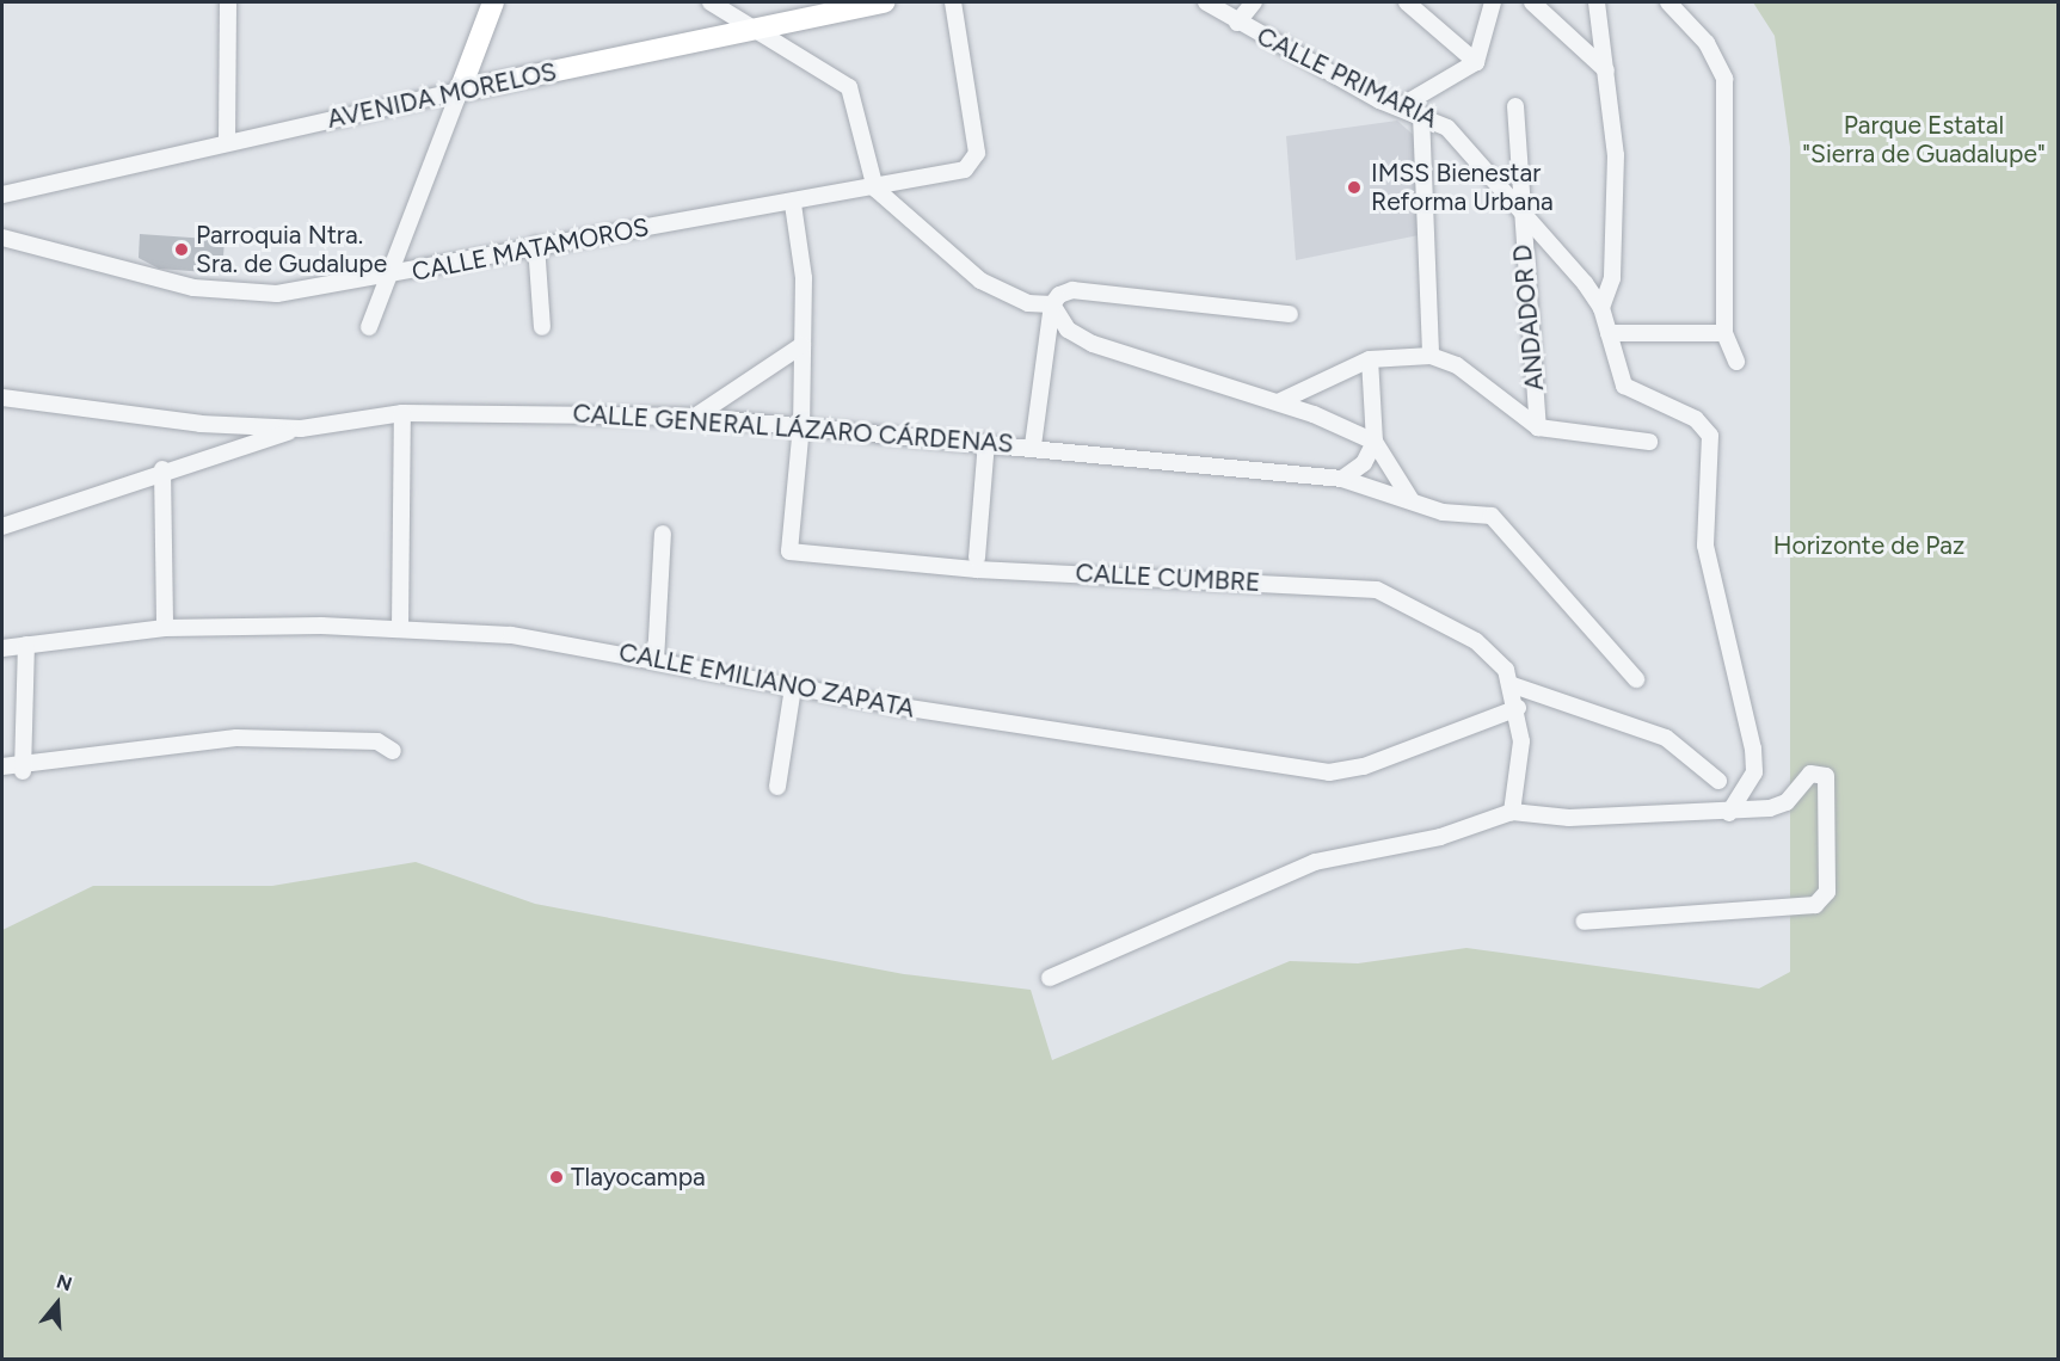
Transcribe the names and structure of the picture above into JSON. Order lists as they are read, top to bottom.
{
  "streets": {
    "street": [
      "CALLE PRIMARIA",
      "AVENIDA MORELOS",
      "CALLE MATAMOROS",
      "ANDADOR D",
      "CALLE GENERAL LÁZARO CÁRDENAS",
      "CALLE CUMBRE",
      "CALLE EMILIANO ZAPATA"
    ]
  },
  "crossings": [
    ["CALLE PRIMARIA", "ANDADOR D"],
    ["CALLE GENERAL LÁZARO CÁRDENAS", "CALLE CUMBRE"],
    ["CALLE CUMBRE", "CALLE EMILIANO ZAPATA"]
  ],
  "parks": ["Parque Estatal \"Sierra de Guadalupe\"", "Horizonte de Paz"],
  "places": ["IMSS Bienestar Reforma Urbana", "Parroquia Ntra. Sra. de Gudalupe", "Tlayocampa"],
  "north": "top"
}
